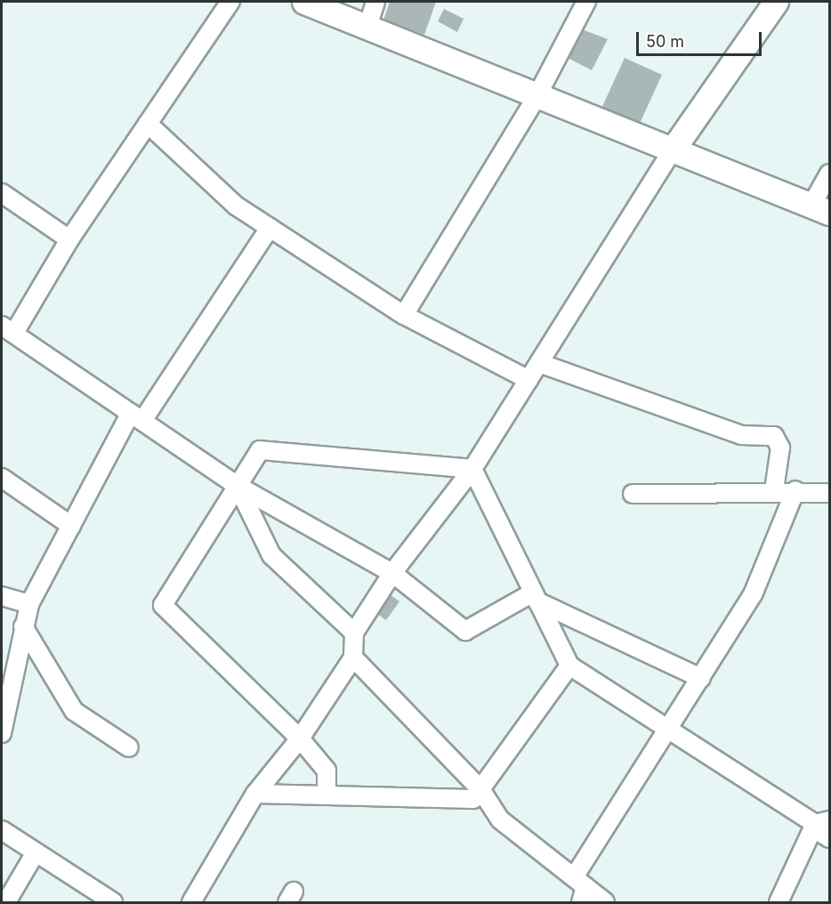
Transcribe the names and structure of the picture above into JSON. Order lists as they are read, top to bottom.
{
  "scale_bar": "50 m"
}
